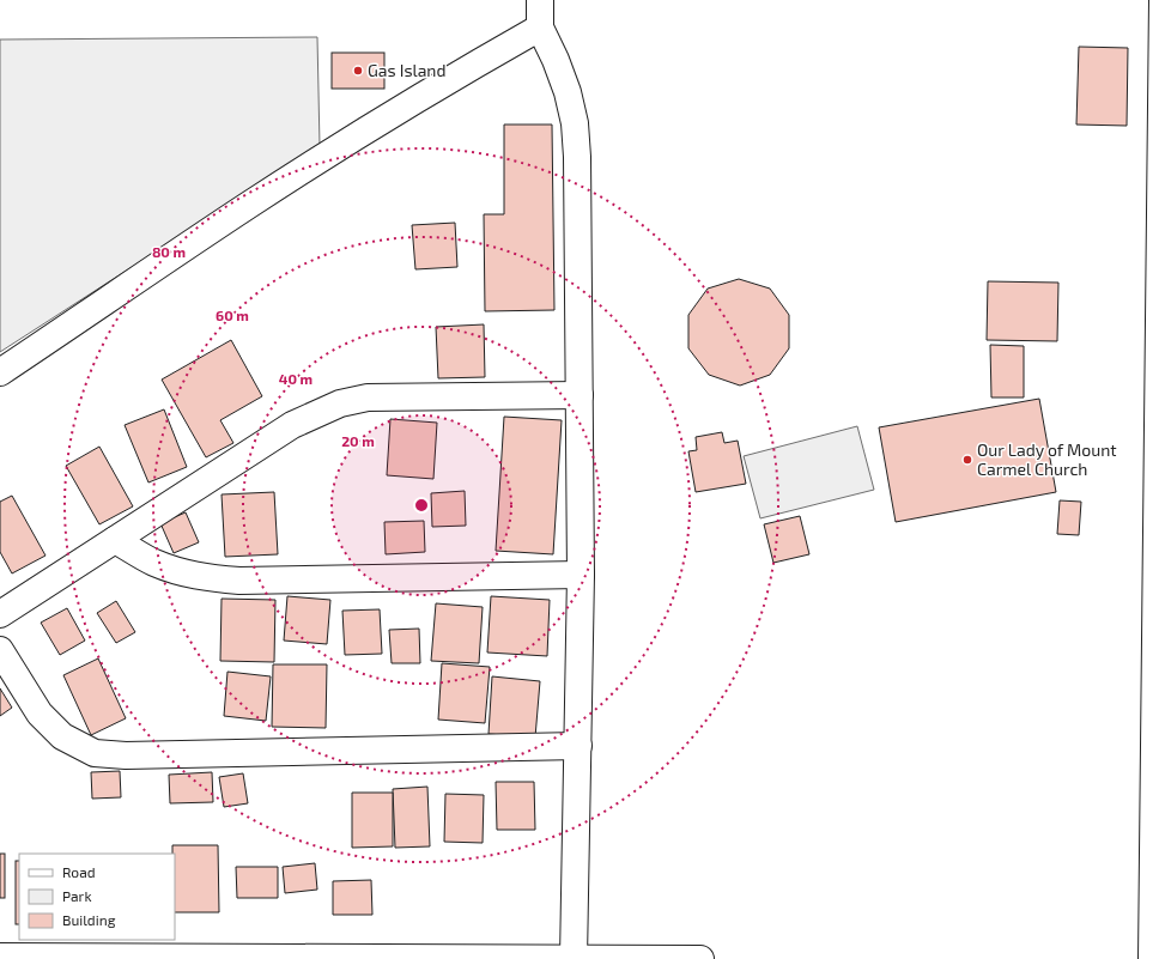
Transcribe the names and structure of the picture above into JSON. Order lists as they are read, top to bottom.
{
  "places": ["Gas Island", "Our Lady of Mount Carmel Church"],
  "legend": ["Road", "Park", "Building"],
  "rings": [
    "80 m",
    "60 m",
    "40 m",
    "20 m"
  ]
}
